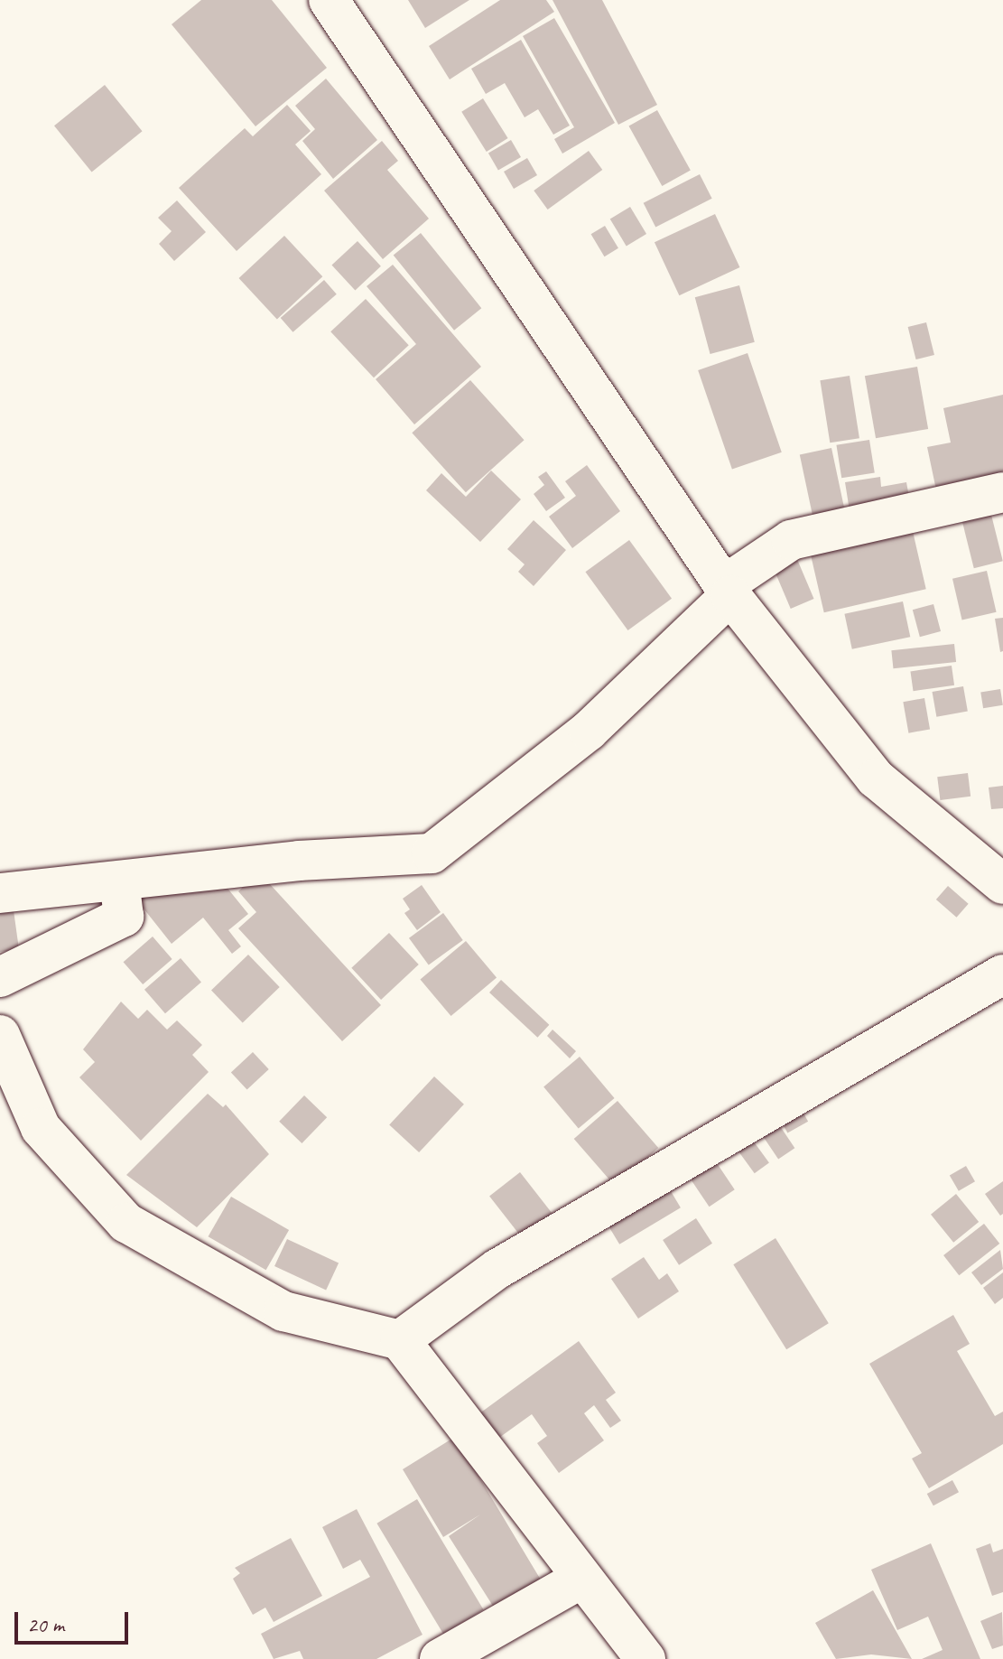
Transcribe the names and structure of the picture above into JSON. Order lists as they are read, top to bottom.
{
  "scale_bar": "20 m"
}
